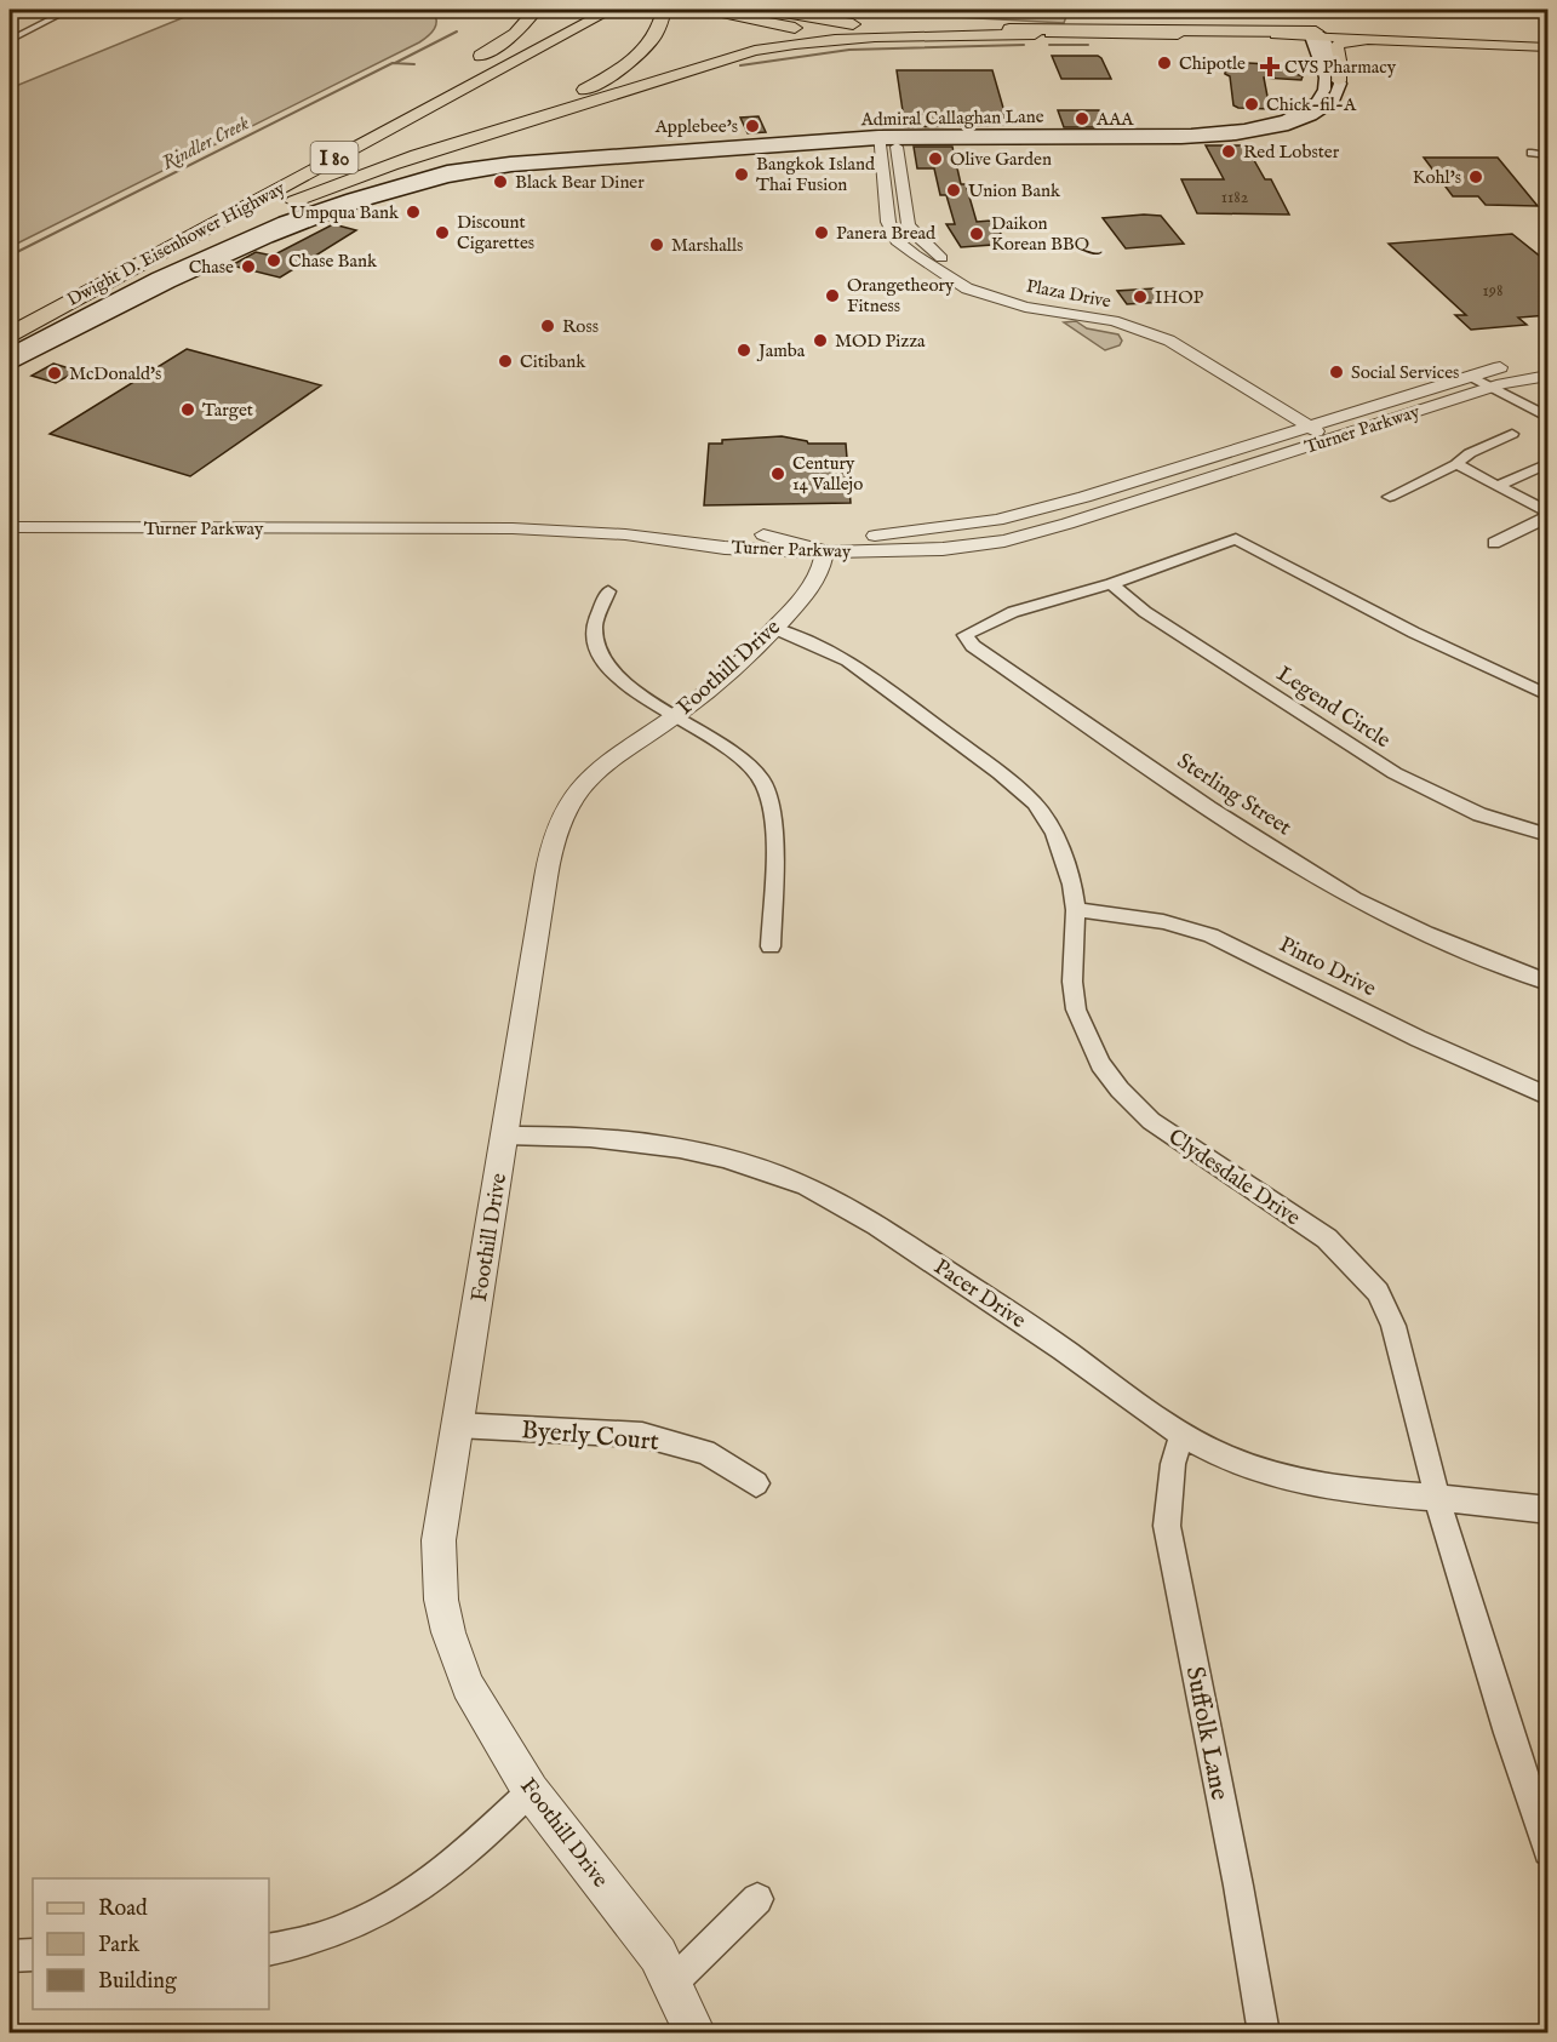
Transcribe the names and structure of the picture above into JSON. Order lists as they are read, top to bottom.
{
  "streets": {
    "highway": ["I 80", "Dwight D. Eisenhower Highway"],
    "main road": ["Admiral Callaghan Lane"],
    "street": [
      "Plaza Drive",
      "Turner Parkway",
      "Foothill Drive",
      "Legend Circle",
      "Sterling Street",
      "Pinto Drive",
      "Clydesdale Drive",
      "Pacer Drive",
      "Byerly Court",
      "Suffolk Lane"
    ]
  },
  "crossings": [
    ["Admiral Callaghan Lane", "Plaza Drive"],
    ["Plaza Drive", "Turner Parkway"],
    ["Turner Parkway", "Foothill Drive"],
    ["Foothill Drive", "Clydesdale Drive"],
    ["Foothill Drive", "Pacer Drive"],
    ["Foothill Drive", "Byerly Court"],
    ["Legend Circle", "Sterling Street"],
    ["Pinto Drive", "Clydesdale Drive"],
    ["Clydesdale Drive", "Pacer Drive"],
    ["Pacer Drive", "Suffolk Lane"]
  ],
  "water": ["Rindler Creek"],
  "places": {
    "other": [
      "Chipotle",
      "Chick-fil-A",
      "AAA",
      "Applebee's",
      "Red Lobster",
      "Olive Garden",
      "Bangkok Island Thai Fusion",
      "Kohl's",
      "Black Bear Diner",
      "Union Bank",
      "Umpqua Bank",
      "Discount Cigarettes",
      "Panera Bread",
      "Daikon Korean BBQ",
      "Marshalls",
      "Chase Bank",
      "Chase",
      "Orangetheory Fitness",
      "IHOP",
      "Ross",
      "MOD Pizza",
      "Jamba",
      "Citibank",
      "Social Services",
      "McDonald's",
      "Target",
      "Century 14 Vallejo"
    ],
    "health": ["CVS Pharmacy"]
  },
  "house_numbers": ["1182", "198"],
  "legend": ["Road", "Park", "Building"]
}
